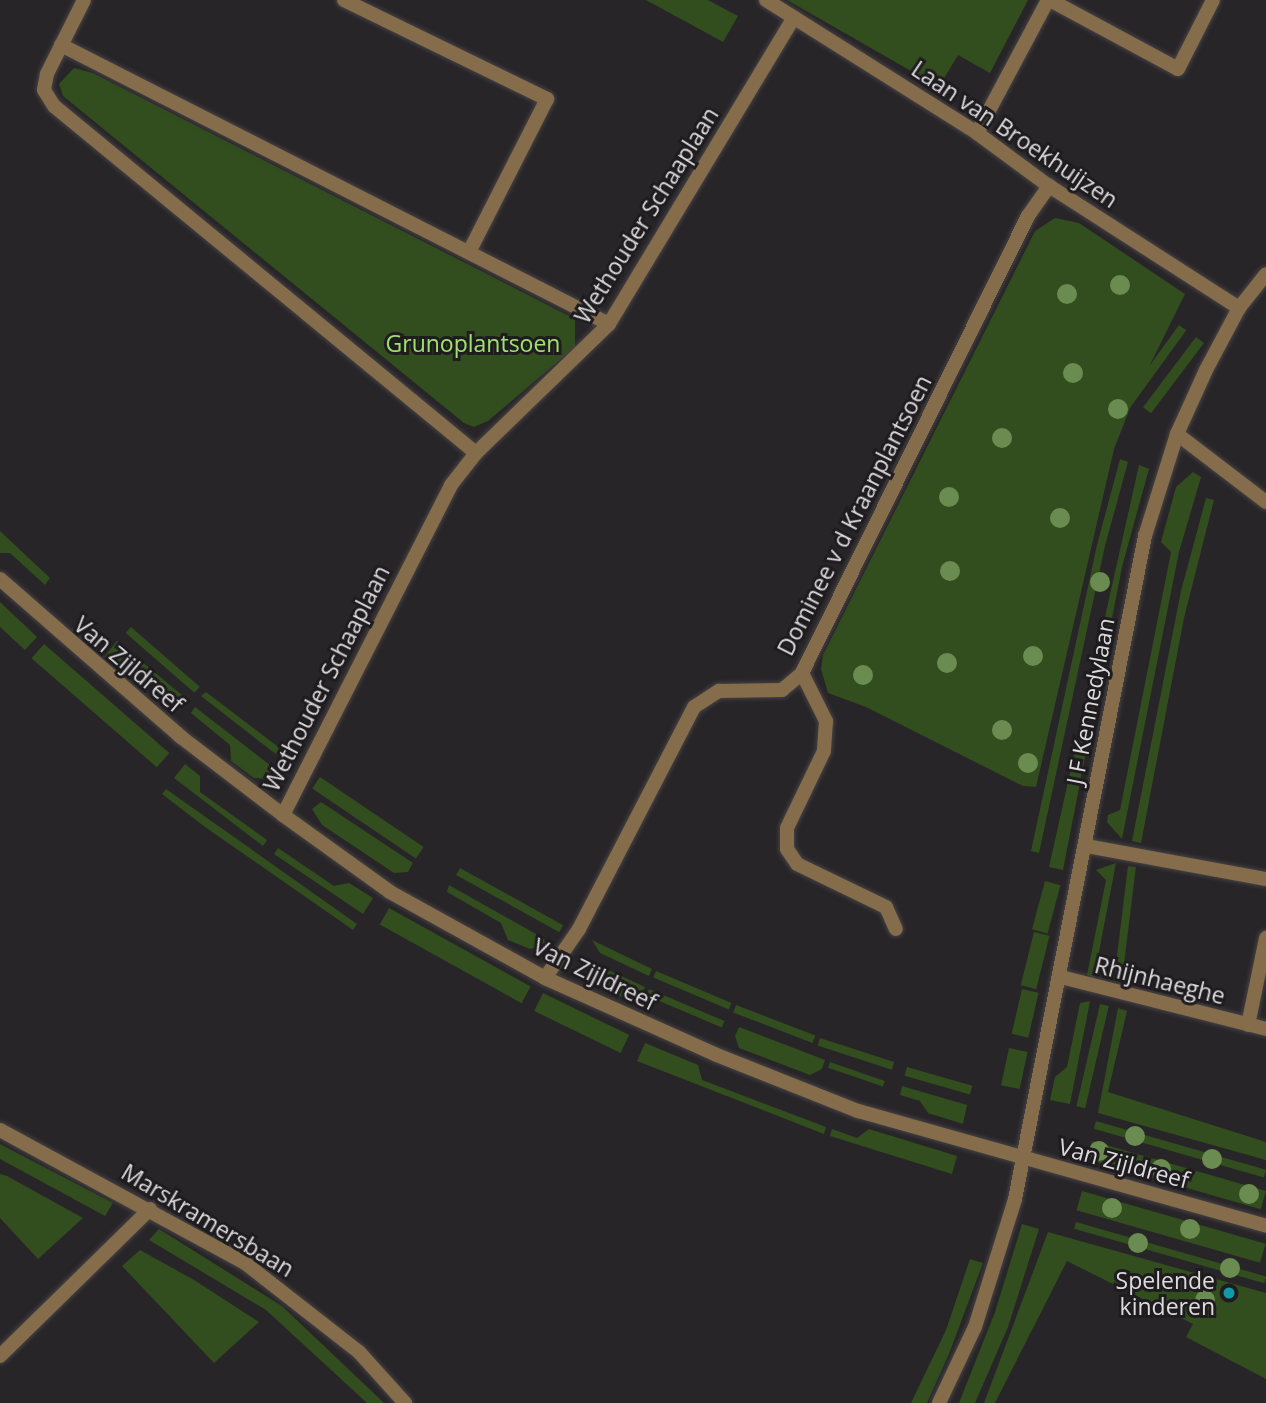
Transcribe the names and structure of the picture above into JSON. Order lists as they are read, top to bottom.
{
  "streets": {
    "street": [
      "Laan van Broekhuijzen",
      "Wethouder Schaaplaan",
      "Dominee v d Kraanplantsoen",
      "Van Zijldreef",
      "J F Kennedylaan",
      "Rhijnhaeghe",
      "Marskramersbaan"
    ]
  },
  "crossings": [
    ["Laan van Broekhuijzen", "Wethouder Schaaplaan"],
    ["Laan van Broekhuijzen", "Dominee v d Kraanplantsoen"],
    ["Laan van Broekhuijzen", "J F Kennedylaan"],
    ["Wethouder Schaaplaan", "Van Zijldreef"],
    ["Dominee v d Kraanplantsoen", "Van Zijldreef"],
    ["Van Zijldreef", "J F Kennedylaan"],
    ["J F Kennedylaan", "Rhijnhaeghe"]
  ],
  "parks": ["Grunoplantsoen"],
  "places": ["Spelende kinderen"]
}
